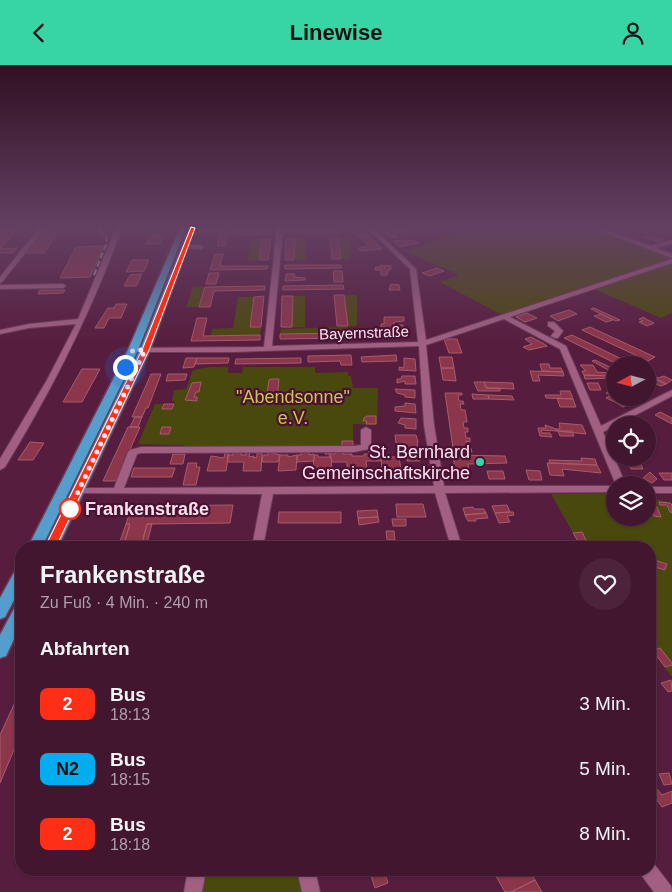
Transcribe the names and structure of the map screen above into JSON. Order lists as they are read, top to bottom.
{
  "streets": {
    "street": ["Bayernstraße"]
  },
  "parks": ["\"Abendsonne\" e.V."],
  "places": ["St. Bernhard Gemeinschaftskirche", "Frankenstraße"],
  "lines": ["bus line 2"],
  "north": "left",
  "page": {
    "header": "Linewise",
    "heading": [
      ["Frankenstraße", "Zu Fuß · 4 Min. · 240 m"],
      "Abfahrten"
    ],
    "list": [
      {
        "mark": "2",
        "name": "Bus",
        "note": "18:13",
        "value": "3 Min."
      },
      {
        "mark": "N2",
        "name": "Bus",
        "note": "18:15",
        "value": "5 Min."
      },
      {
        "mark": "2",
        "name": "Bus",
        "note": "18:18",
        "value": "8 Min."
      }
    ]
  }
}
